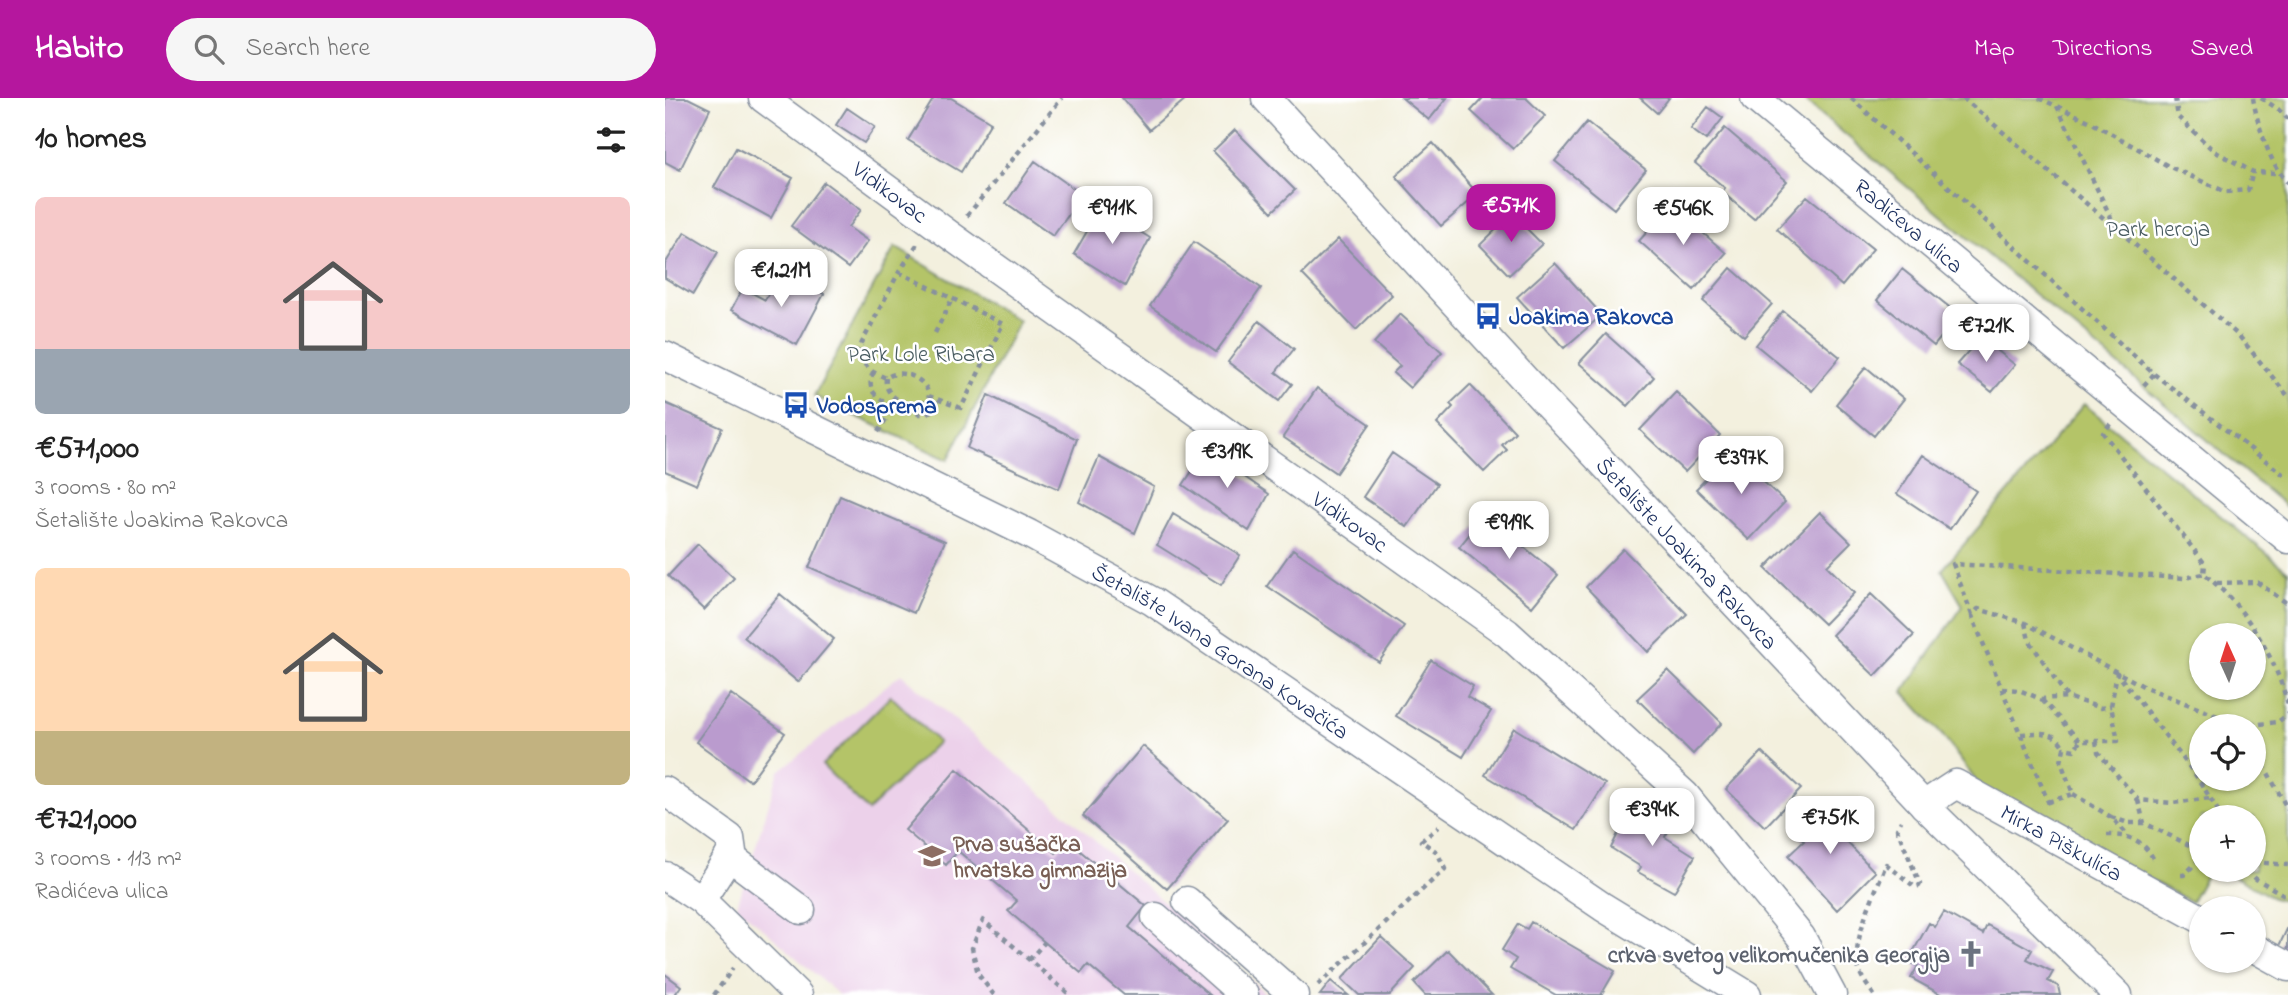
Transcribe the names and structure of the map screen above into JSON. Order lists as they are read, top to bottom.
{
  "streets": {
    "street": [
      "Vidikovac",
      "Radićeva ulica",
      "Šetalište Joakima Rakovca",
      "Šetalište Ivana Gorana Kovačića",
      "Mirka Piškulića"
    ]
  },
  "crossings": [
    ["Šetalište Joakima Rakovca", "Mirka Piškulića"]
  ],
  "parks": ["Park heroja", "Park Lole Ribara"],
  "places": {
    "bus stop": ["Joakima Rakovca", "Vodosprema"],
    "school or university": ["Prva sušačka hrvatska gimnazija"],
    "church": ["crkva svetog velikomučenika Georgija"]
  },
  "north": "top",
  "page": {
    "header": "Habito",
    "search": "Search here",
    "nav": ["Map", "Directions", "Saved"],
    "heading": "10 homes",
    "list": [
      {
        "name": "€571,000",
        "note": "3 rooms · 80 m² · Šetalište Joakima Rakovca"
      },
      {
        "name": "€721,000",
        "note": "3 rooms · 113 m² · Radićeva ulica"
      }
    ],
    "price": [
      "€571K",
      "€911K",
      "€546K",
      "€1.21M",
      "€721K",
      "€319K",
      "€397K",
      "€919K",
      "€394K",
      "€751K"
    ],
    "map_buttons": ["+", "−"]
  }
}
